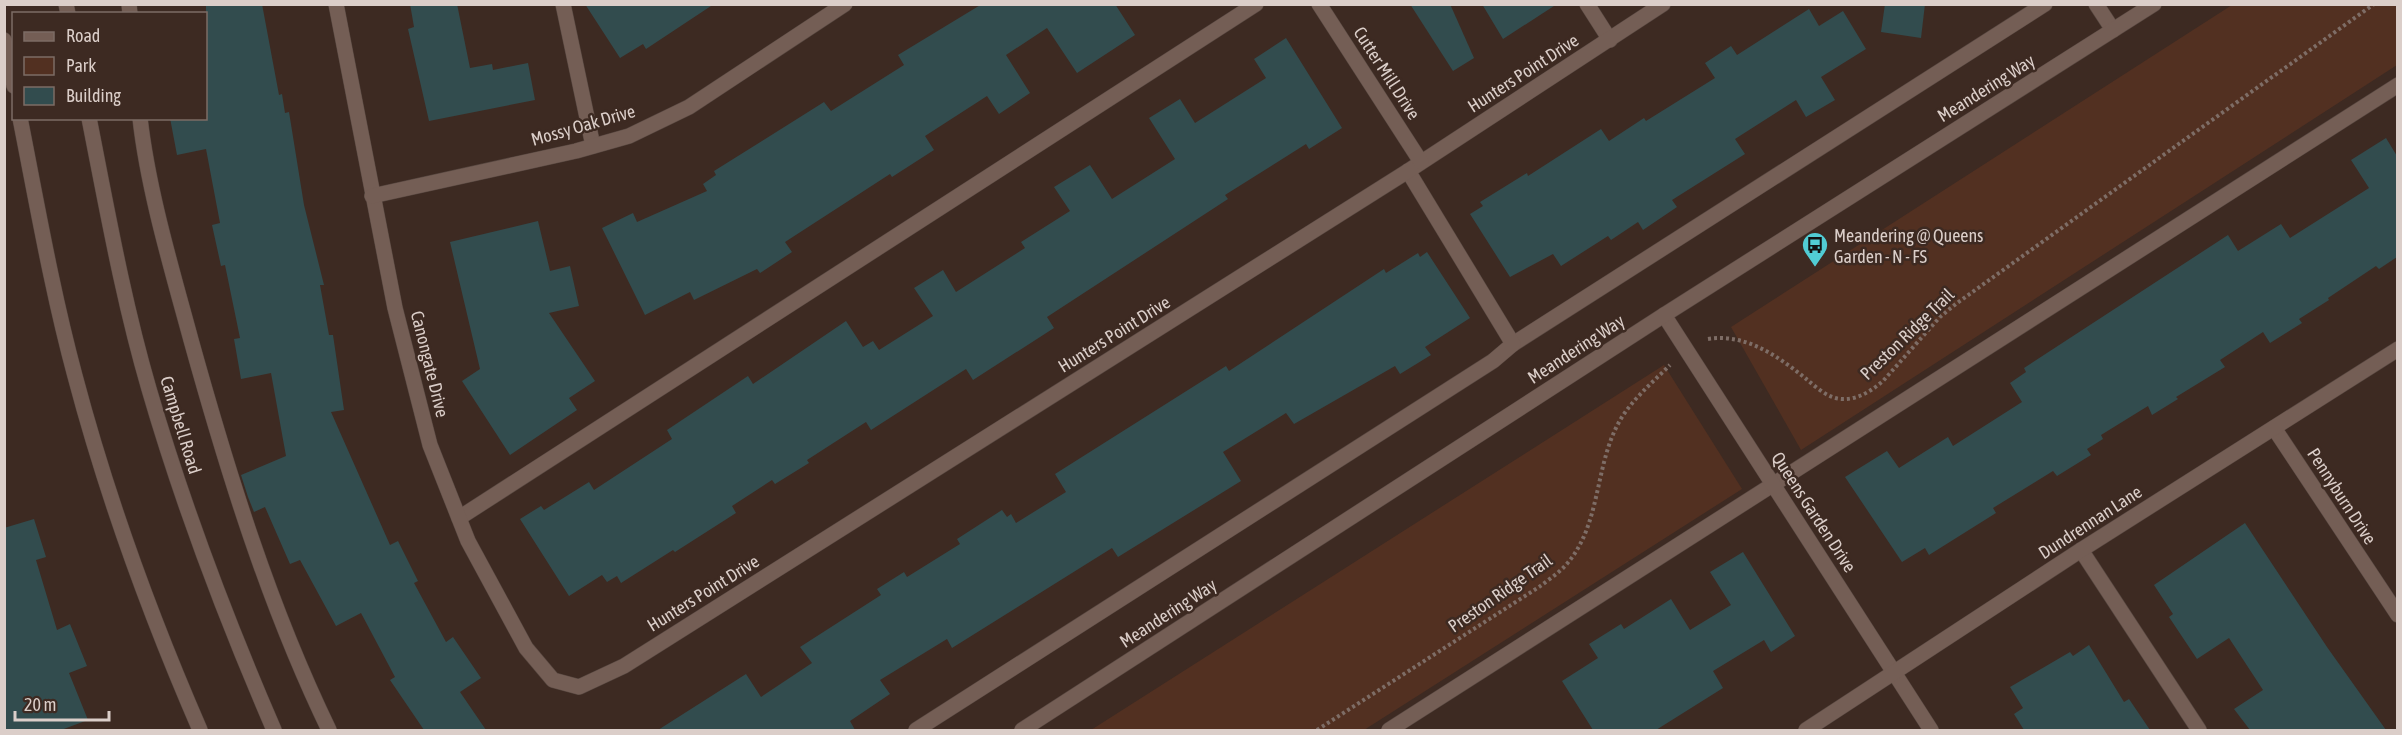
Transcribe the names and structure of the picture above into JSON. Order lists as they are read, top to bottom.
{
  "streets": {
    "street": [
      "Cutter Mill Drive",
      "Hunters Point Drive",
      "Meandering Way",
      "Mossy Oak Drive",
      "Canongate Drive",
      "Campbell Road",
      "Pennyburn Drive",
      "Queens Garden Drive",
      "Dundrennan Lane"
    ],
    "path": ["Preston Ridge Trail"]
  },
  "crossings": [
    ["Cutter Mill Drive", "Hunters Point Drive"],
    ["Hunters Point Drive", "Canongate Drive"],
    ["Meandering Way", "Queens Garden Drive"],
    ["Mossy Oak Drive", "Canongate Drive"],
    ["Preston Ridge Trail", "Queens Garden Drive"],
    ["Pennyburn Drive", "Dundrennan Lane"],
    ["Queens Garden Drive", "Dundrennan Lane"]
  ],
  "places": {
    "bus stop": ["Meandering @ Queens Garden - N - FS"]
  },
  "legend": ["Road", "Park", "Building"],
  "scale_bar": "20 m"
}
